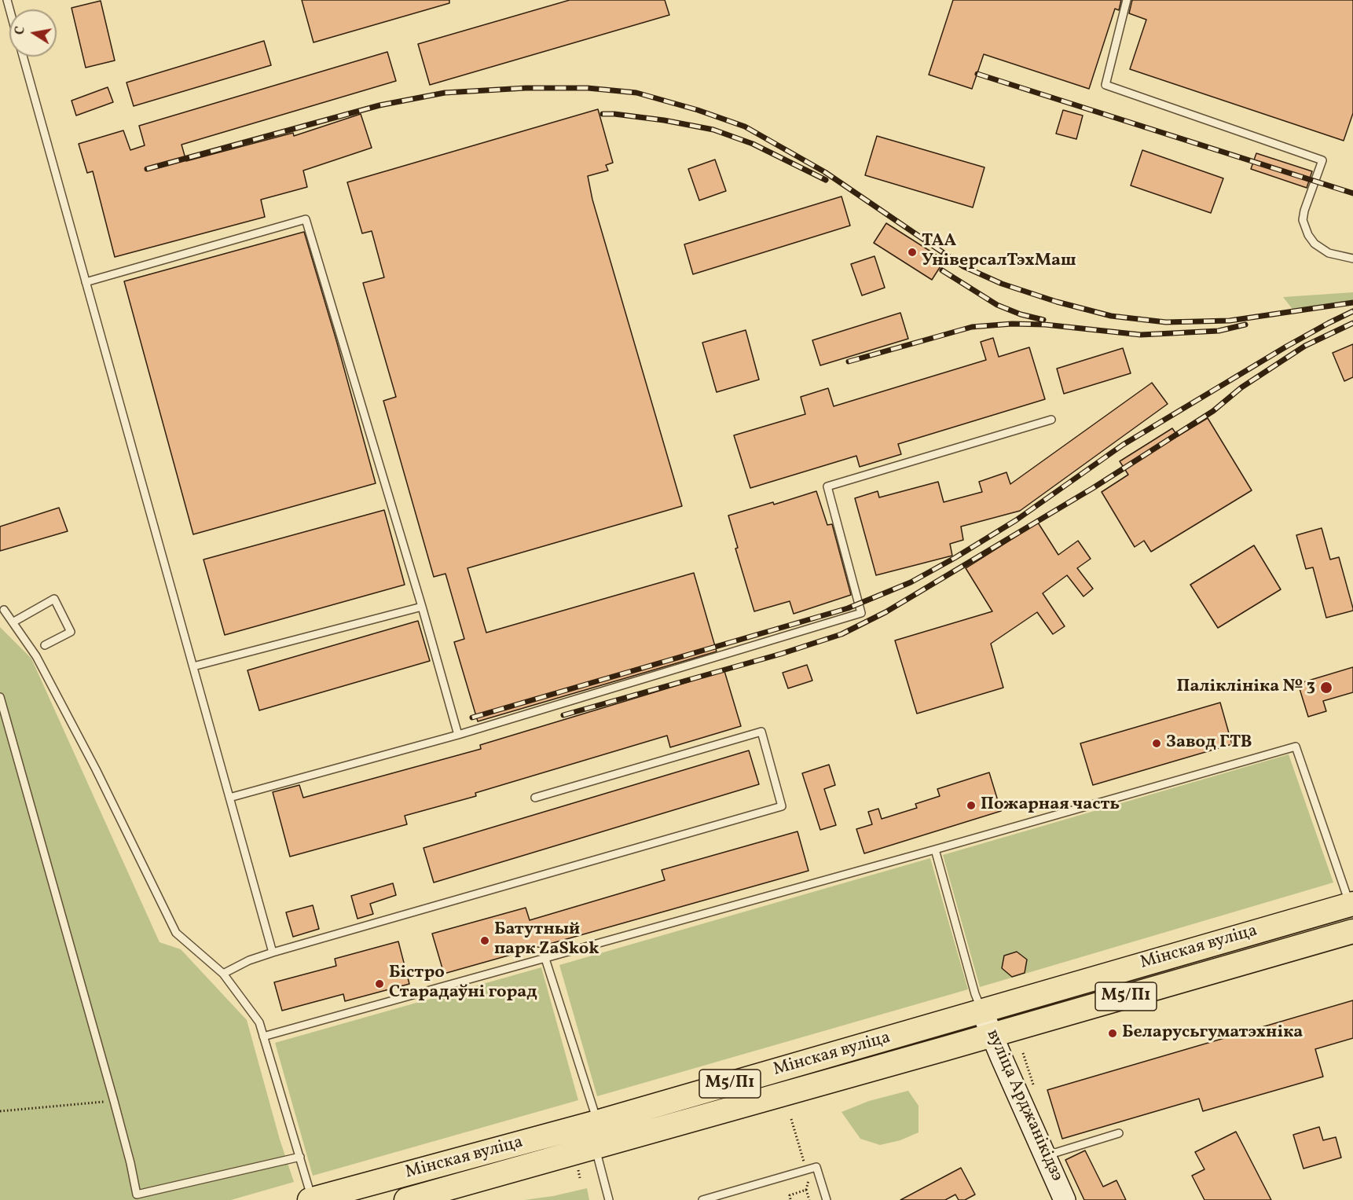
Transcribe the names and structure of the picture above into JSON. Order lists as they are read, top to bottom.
{
  "streets": {
    "main road": ["Мінская вуліца", "М5/П1", "вуліца Арджанікідзэ"]
  },
  "crossings": [
    ["Мінская вуліца", "вуліца Арджанікідзэ"]
  ],
  "places": [
    "ТАА УніверсалТэхМаш",
    "Паліклініка № 3",
    "Завод ГТВ",
    "Пожарная часть",
    "Батутный парк ZaSkok",
    "Бістро Старадаўні горад",
    "Беларусьгуматэхніка"
  ],
  "north": "left"
}
